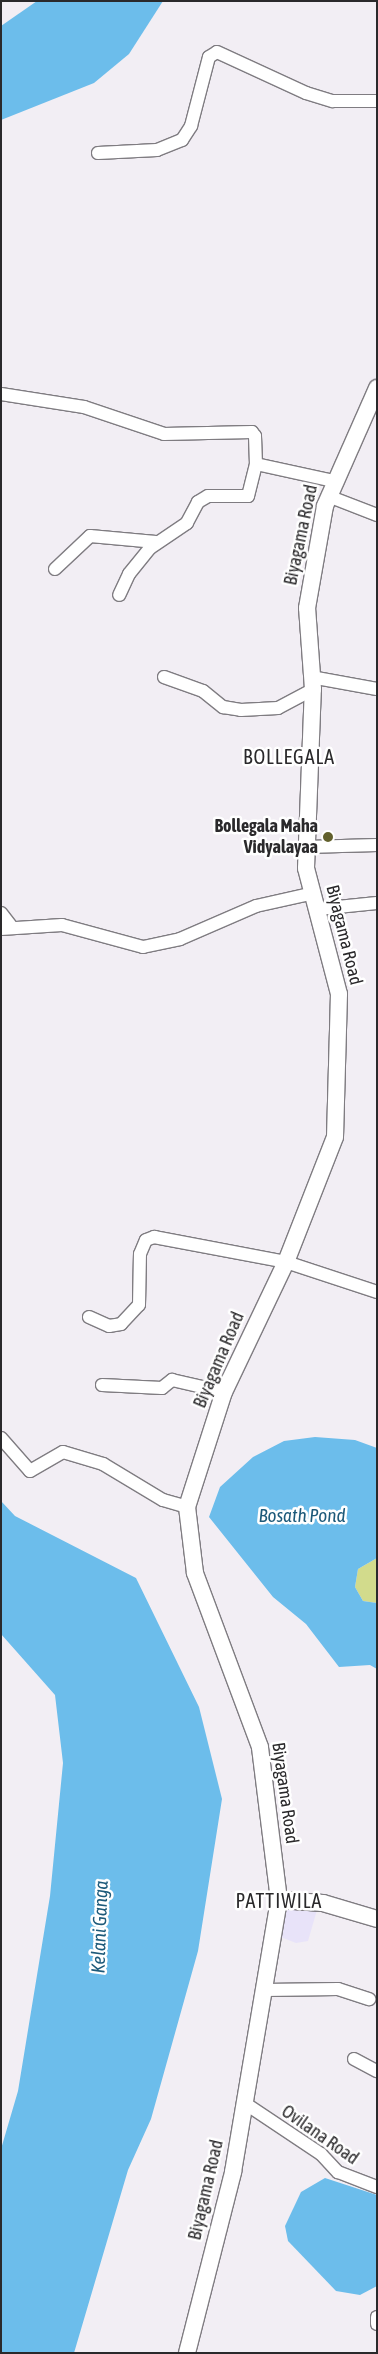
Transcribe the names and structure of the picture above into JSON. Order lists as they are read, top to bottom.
{
  "streets": {
    "main road": ["Biyagama Road"],
    "street": ["Ovilana Road"]
  },
  "crossings": [
    ["Biyagama Road", "Ovilana Road"]
  ],
  "districts": ["BOLLEGALA", "PATTIWILA"],
  "water": ["Bosath Pond", "Kelani Ganga"],
  "places": ["Bollegala Maha Vidyalayaa"]
}
